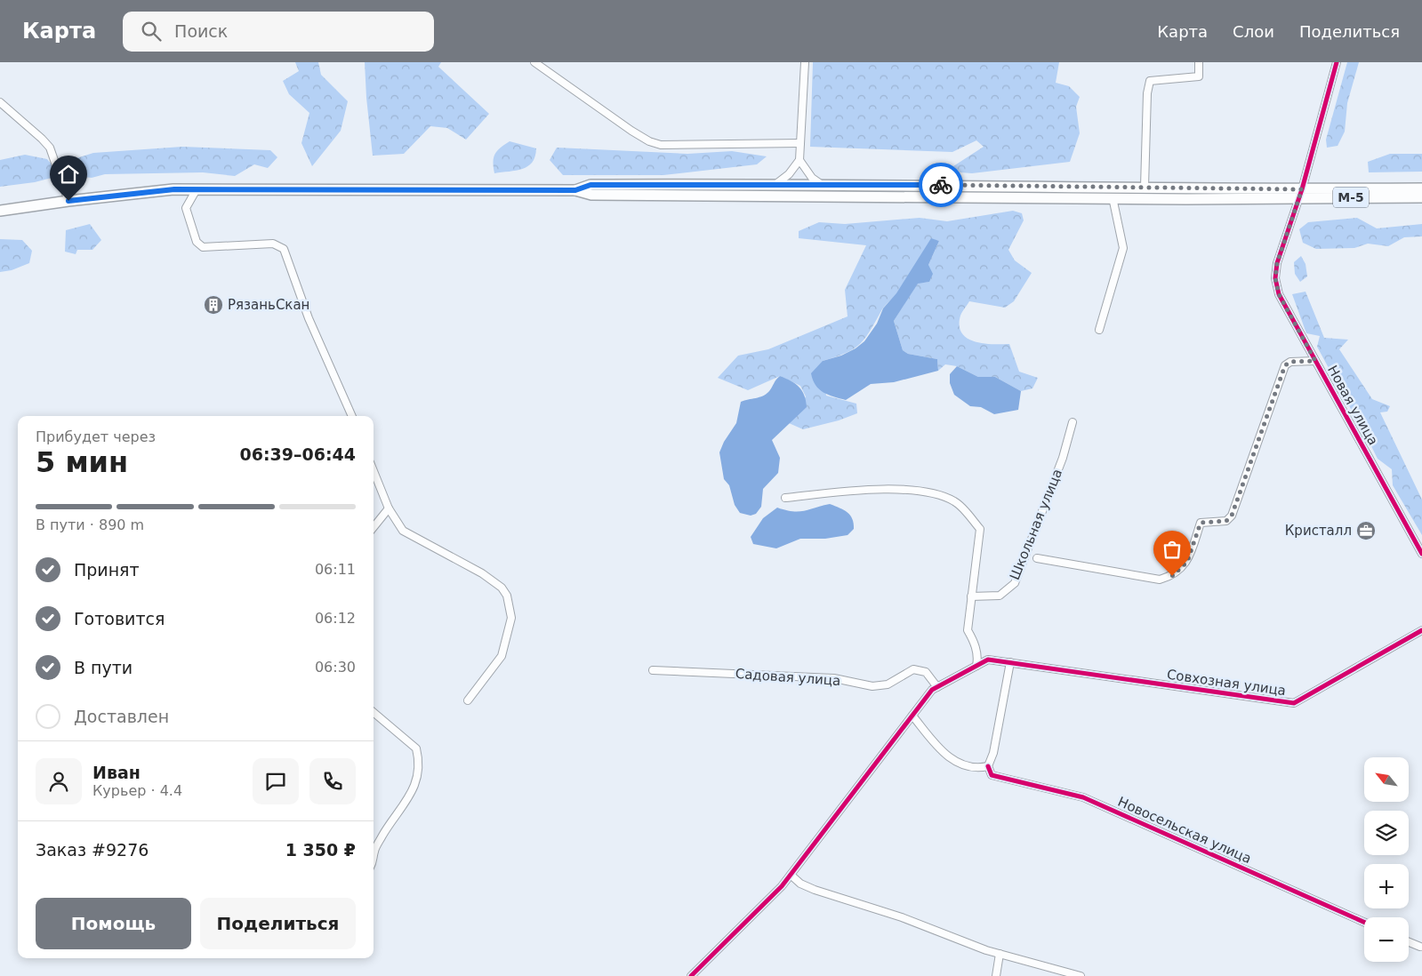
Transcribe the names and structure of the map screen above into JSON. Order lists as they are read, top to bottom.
{
  "streets": {
    "highway": ["М-5"],
    "street": [
      "Новая улица",
      "Школьная улица",
      "Садовая улица",
      "Совхозная улица",
      "Новосельская улица"
    ]
  },
  "crossings": [
    ["М-5", "Новая улица"],
    ["Садовая улица", "Совхозная улица"]
  ],
  "places": {
    "building": ["РязаньСкан"],
    "office": ["Кристалл"]
  },
  "north": "top left",
  "page": {
    "header": "Карта",
    "search": "Поиск",
    "nav": ["Карта", "Слои", "Поделиться"],
    "heading": ["5 мин", "Прибудет через", "06:39–06:44"],
    "panel": [
      "Иван",
      "Курьер · 4.4",
      "Заказ #9276",
      "1 350 ₽"
    ],
    "bar": "В пути · 890 m",
    "list": [
      ["Принят", "06:11"],
      ["Готовится", "06:12"],
      ["В пути", "06:30"],
      "Доставлен"
    ],
    "map_buttons": ["+", "−"],
    "buttons": ["Помощь", "Поделиться"]
  }
}
